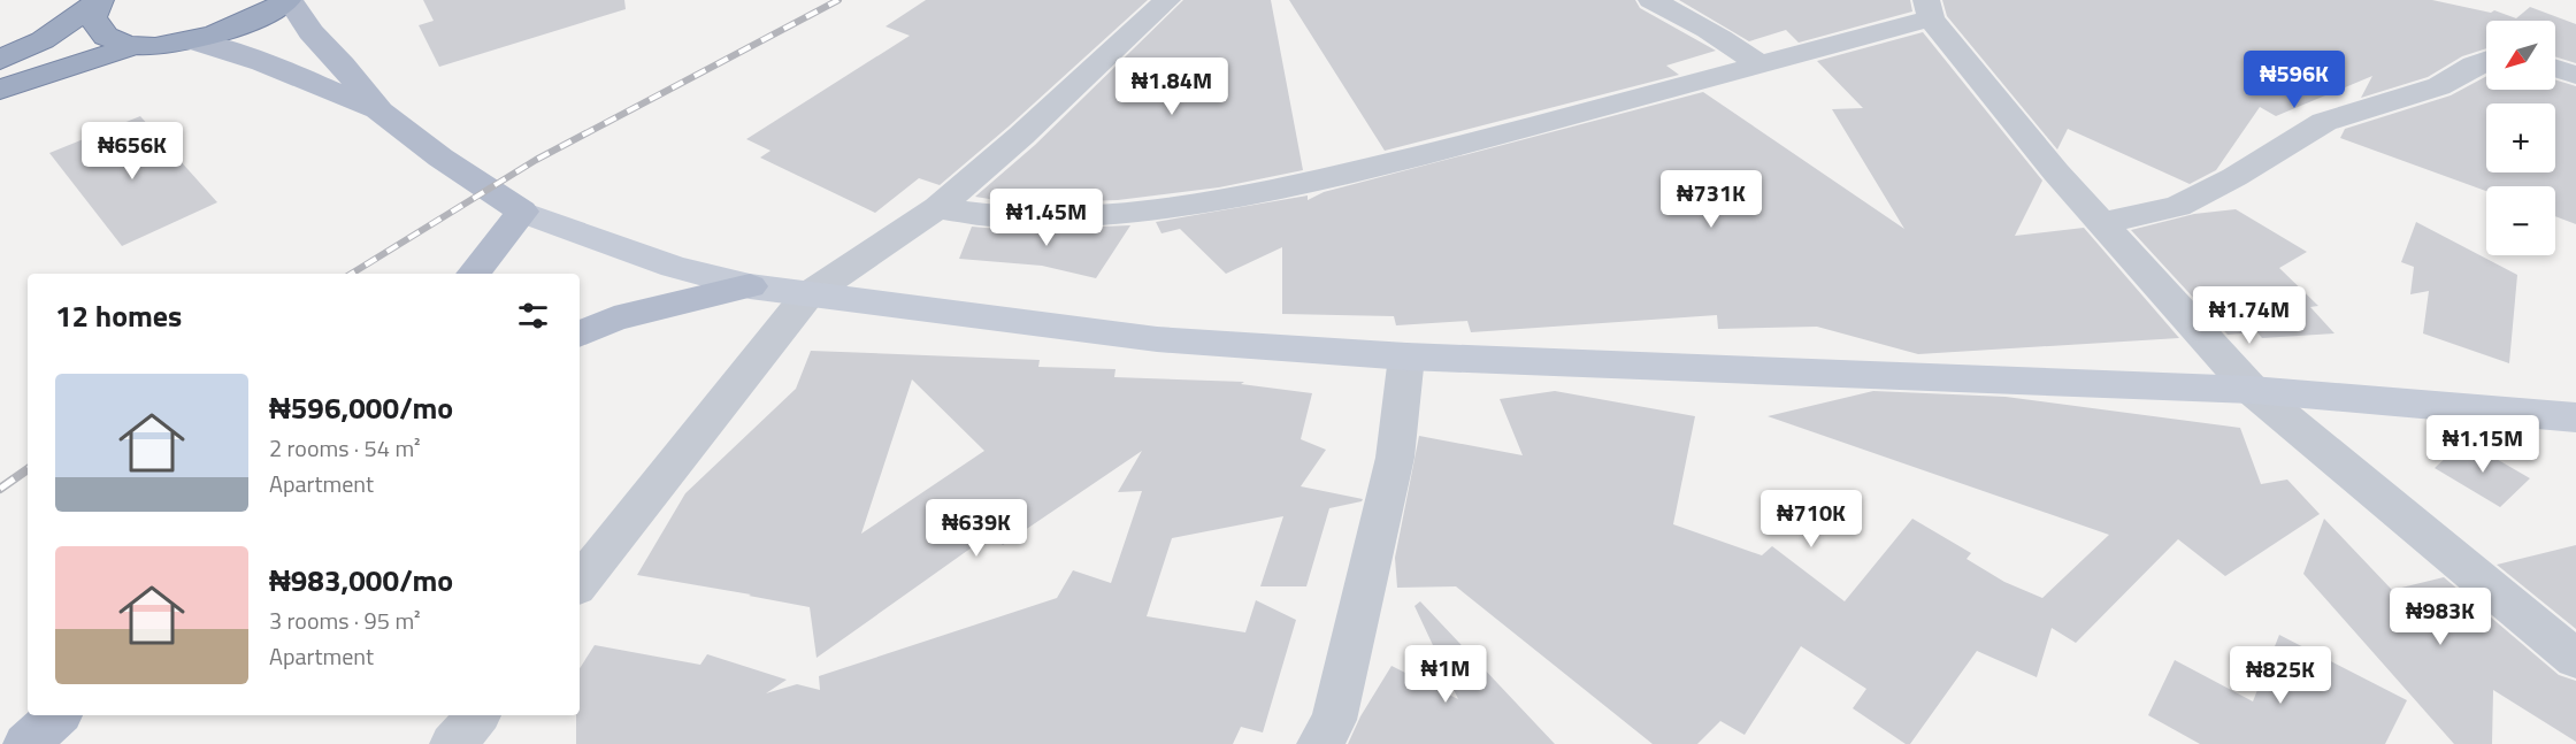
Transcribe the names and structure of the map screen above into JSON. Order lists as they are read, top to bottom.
{
  "north": "bottom left",
  "page": {
    "map_buttons": ["+", "−"],
    "price": [
      "₦596K",
      "₦1.84M",
      "₦656K",
      "₦731K",
      "₦1.45M",
      "₦1.74M",
      "₦1.15M",
      "₦710K",
      "₦639K",
      "₦983K",
      "₦1M",
      "₦825K"
    ],
    "heading": "12 homes",
    "list": [
      {
        "name": "₦596,000/mo",
        "note": "2 rooms · 54 m² · Apartment"
      },
      {
        "name": "₦983,000/mo",
        "note": "3 rooms · 95 m² · Apartment"
      }
    ]
  }
}
